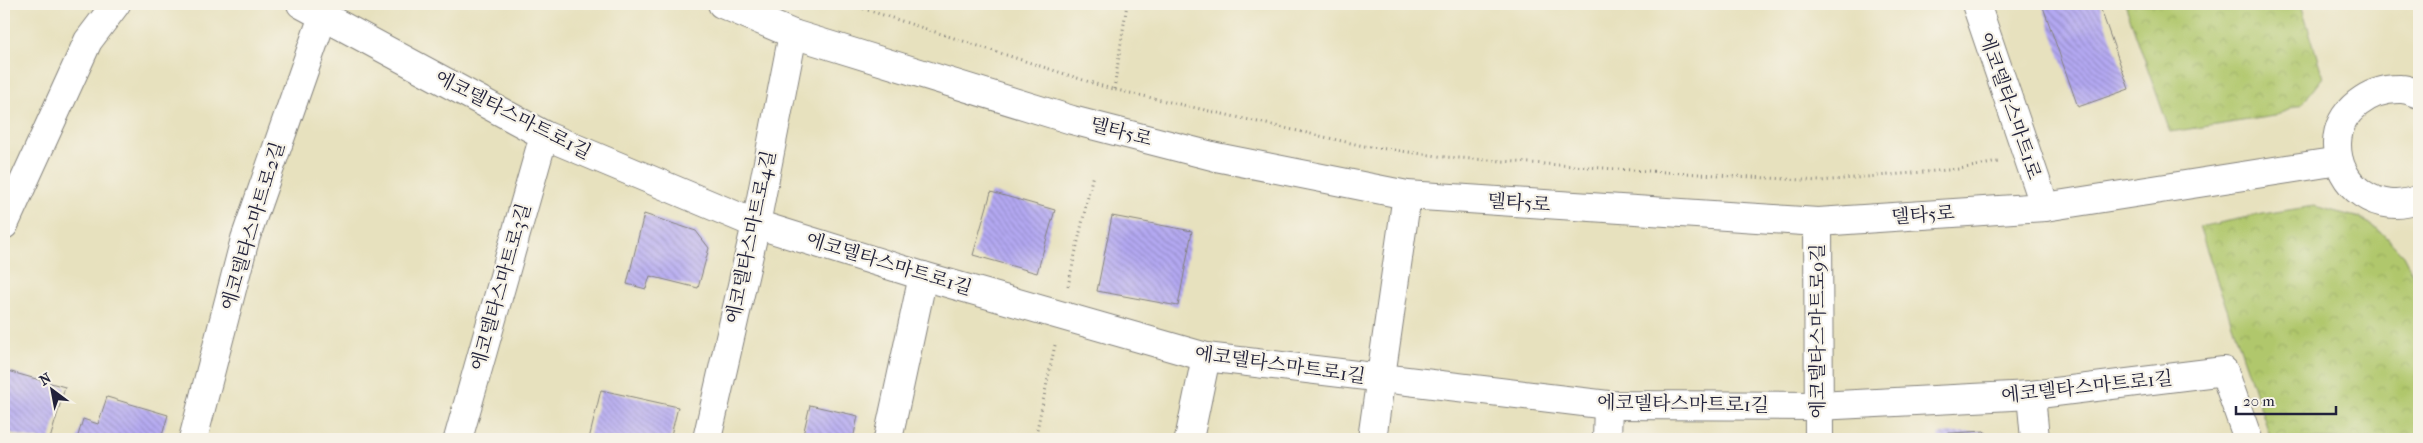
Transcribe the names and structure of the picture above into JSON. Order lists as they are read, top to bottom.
{
  "streets": {
    "street": [
      "에코델타스마트1로",
      "에코델타스마트로1길",
      "델타5로",
      "에코델타스마트로2길",
      "에코델타스마트로4길",
      "에코델타스마트로3길",
      "에코델타스마트로9길"
    ]
  },
  "crossings": [
    ["에코델타스마트1로", "델타5로"],
    ["에코델타스마트로1길", "에코델타스마트로2길"],
    ["에코델타스마트로1길", "에코델타스마트로4길"],
    ["에코델타스마트로1길", "에코델타스마트로3길"],
    ["에코델타스마트로1길", "에코델타스마트로9길"],
    ["델타5로", "에코델타스마트로4길"],
    ["델타5로", "에코델타스마트로9길"]
  ],
  "scale_bar": "20 m",
  "north": "top left"
}
